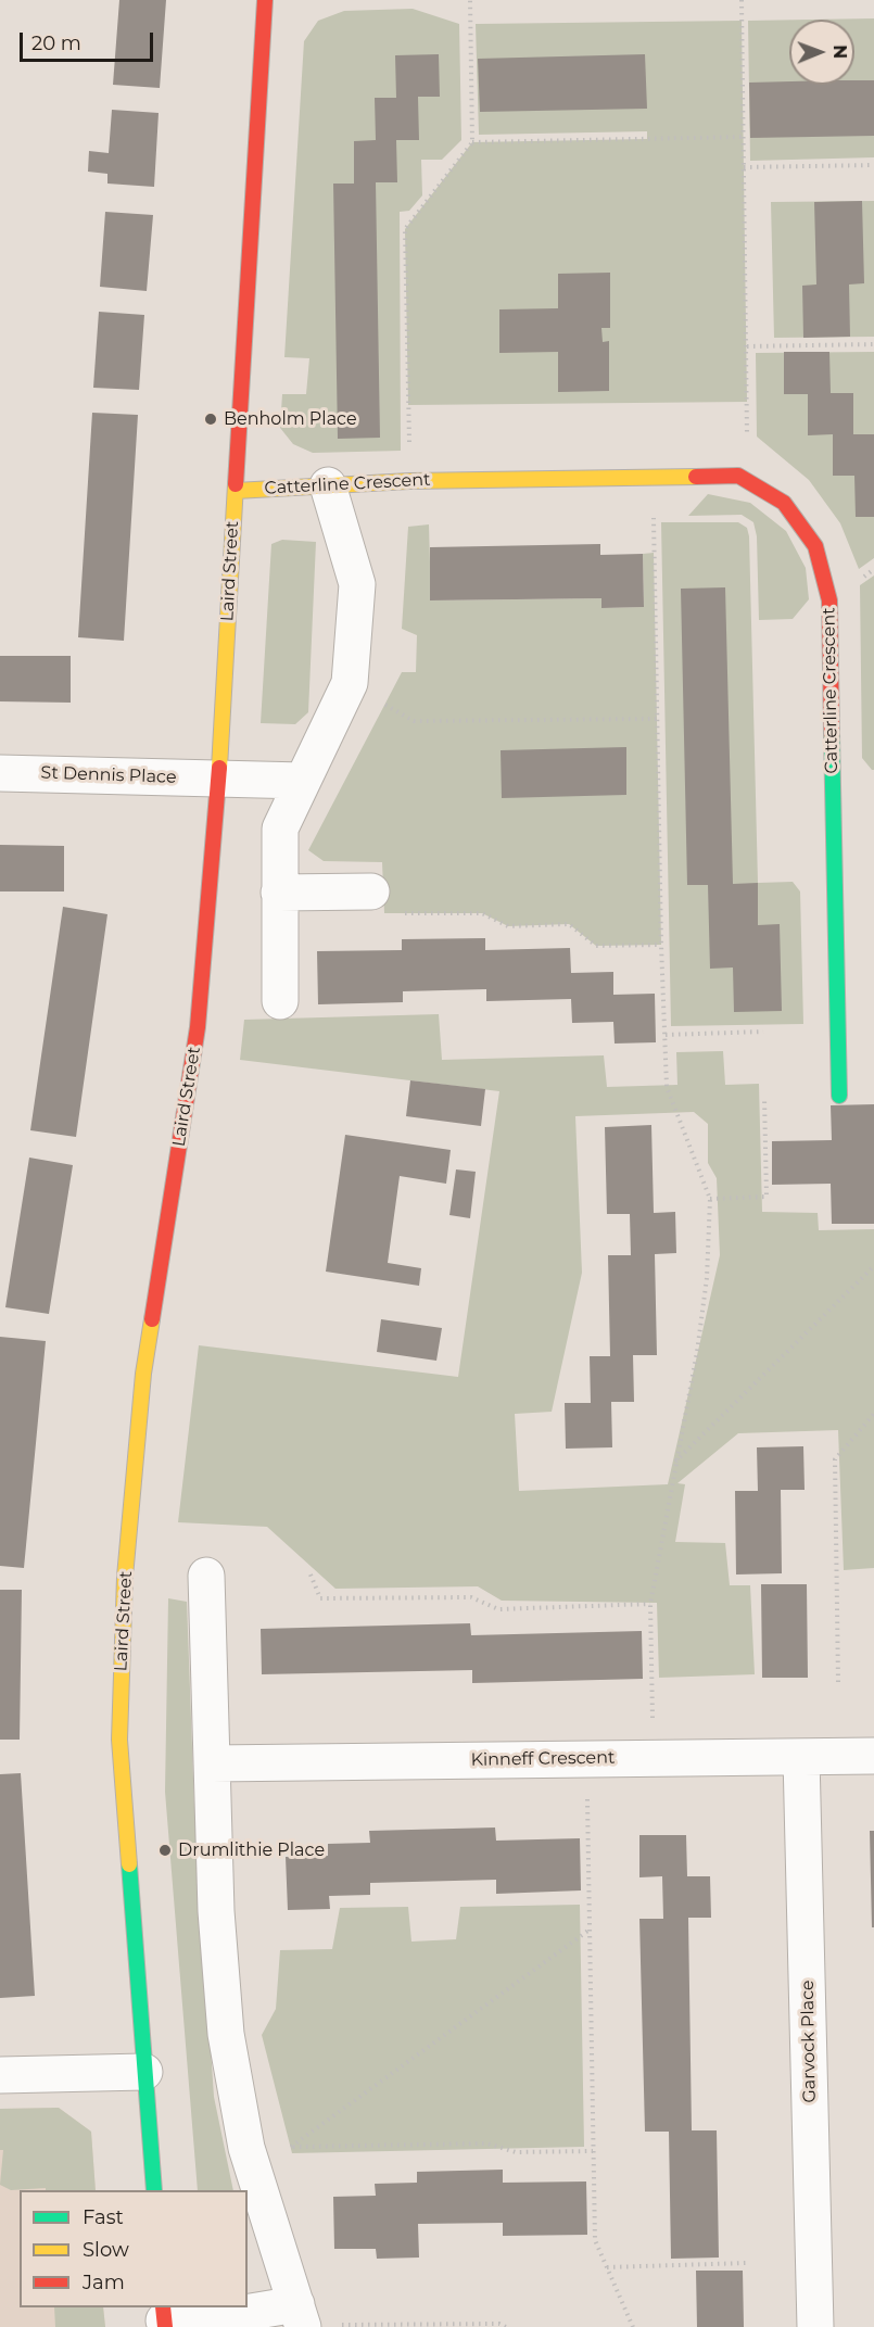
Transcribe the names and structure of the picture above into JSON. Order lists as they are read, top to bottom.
{
  "streets": {
    "street": [
      "Catterline Crescent",
      "Laird Street",
      "St Dennis Place",
      "Kinneff Crescent",
      "Garvock Place"
    ]
  },
  "crossings": [
    ["Catterline Crescent", "Laird Street"],
    ["Laird Street", "St Dennis Place"],
    ["Kinneff Crescent", "Garvock Place"]
  ],
  "places": ["Benholm Place", "Drumlithie Place"],
  "legend": ["Fast", "Slow", "Jam"],
  "scale_bar": "20 m",
  "north": "right"
}
